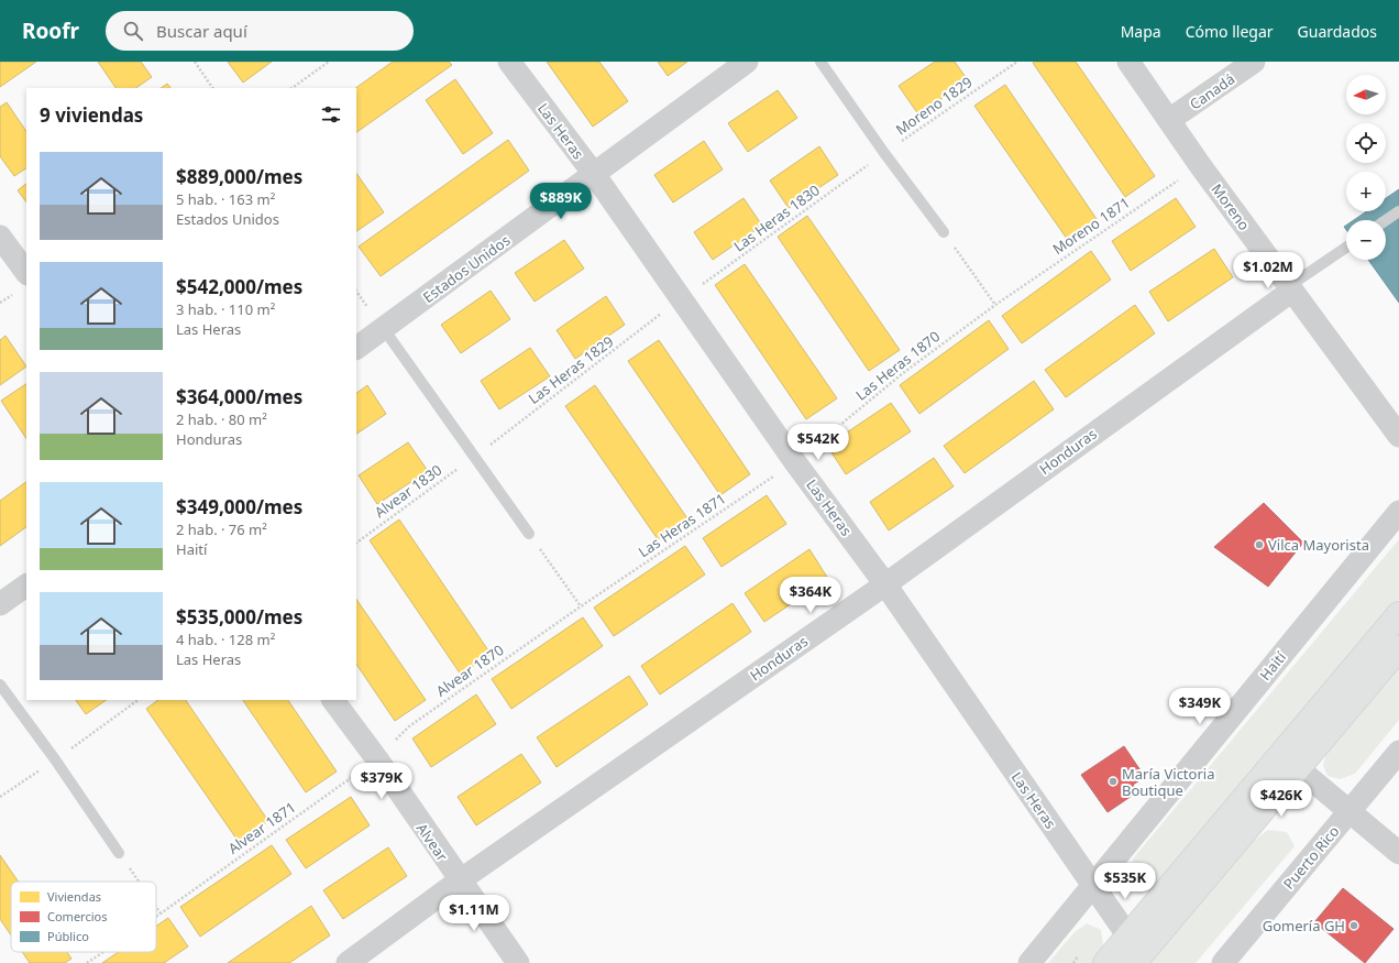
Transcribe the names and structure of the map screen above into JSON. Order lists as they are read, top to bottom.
{
  "streets": {
    "street": [
      "Canadá",
      "Las Heras",
      "Moreno",
      "Estados Unidos",
      "Honduras",
      "Haití",
      "Alvear",
      "Puerto Rico"
    ],
    "path": [
      "Moreno 1829",
      "Las Heras 1830",
      "Moreno 1871",
      "Las Heras 1870",
      "Las Heras 1829",
      "Alvear 1830",
      "Las Heras 1871",
      "Alvear 1870",
      "Alvear 1871"
    ]
  },
  "crossings": [
    ["Canadá", "Moreno"],
    ["Moreno 1829", "Las Heras 1830"],
    ["Las Heras", "Las Heras 1830"],
    ["Las Heras", "Estados Unidos"],
    ["Las Heras", "Las Heras 1870"],
    ["Las Heras", "Las Heras 1829"],
    ["Las Heras", "Honduras"],
    ["Las Heras", "Las Heras 1871"],
    ["Las Heras", "Haití"],
    ["Moreno", "Moreno 1871"],
    ["Moreno", "Honduras"],
    ["Las Heras 1830", "Las Heras 1829"],
    ["Moreno 1871", "Las Heras 1870"],
    ["Las Heras 1870", "Las Heras 1871"],
    ["Las Heras 1829", "Alvear 1830"],
    ["Honduras", "Alvear"],
    ["Las Heras 1871", "Alvear 1870"],
    ["Alvear 1870", "Alvear 1871"],
    ["Alvear 1870", "Alvear"],
    ["Alvear 1871", "Alvear"]
  ],
  "places": ["Vilca Mayorista", "María Victoria Boutique", "Gomería GH"],
  "legend": ["Viviendas", "Comercios", "Público"],
  "north": "left",
  "page": {
    "header": "Roofr",
    "search": "Buscar aquí",
    "nav": ["Mapa", "Cómo llegar", "Guardados"],
    "map_buttons": ["+", "−"],
    "heading": "9 viviendas",
    "list": [
      {
        "name": "$889,000/mes",
        "note": "5 hab. · 163 m² · Estados Unidos"
      },
      {
        "name": "$542,000/mes",
        "note": "3 hab. · 110 m² · Las Heras"
      },
      {
        "name": "$364,000/mes",
        "note": "2 hab. · 80 m² · Honduras"
      },
      {
        "name": "$349,000/mes",
        "note": "2 hab. · 76 m² · Haití"
      },
      {
        "name": "$535,000/mes",
        "note": "4 hab. · 128 m² · Las Heras"
      }
    ],
    "price": [
      "$889K",
      "$1.02M",
      "$542K",
      "$364K",
      "$349K",
      "$379K",
      "$426K",
      "$535K",
      "$1.11M"
    ]
  }
}
